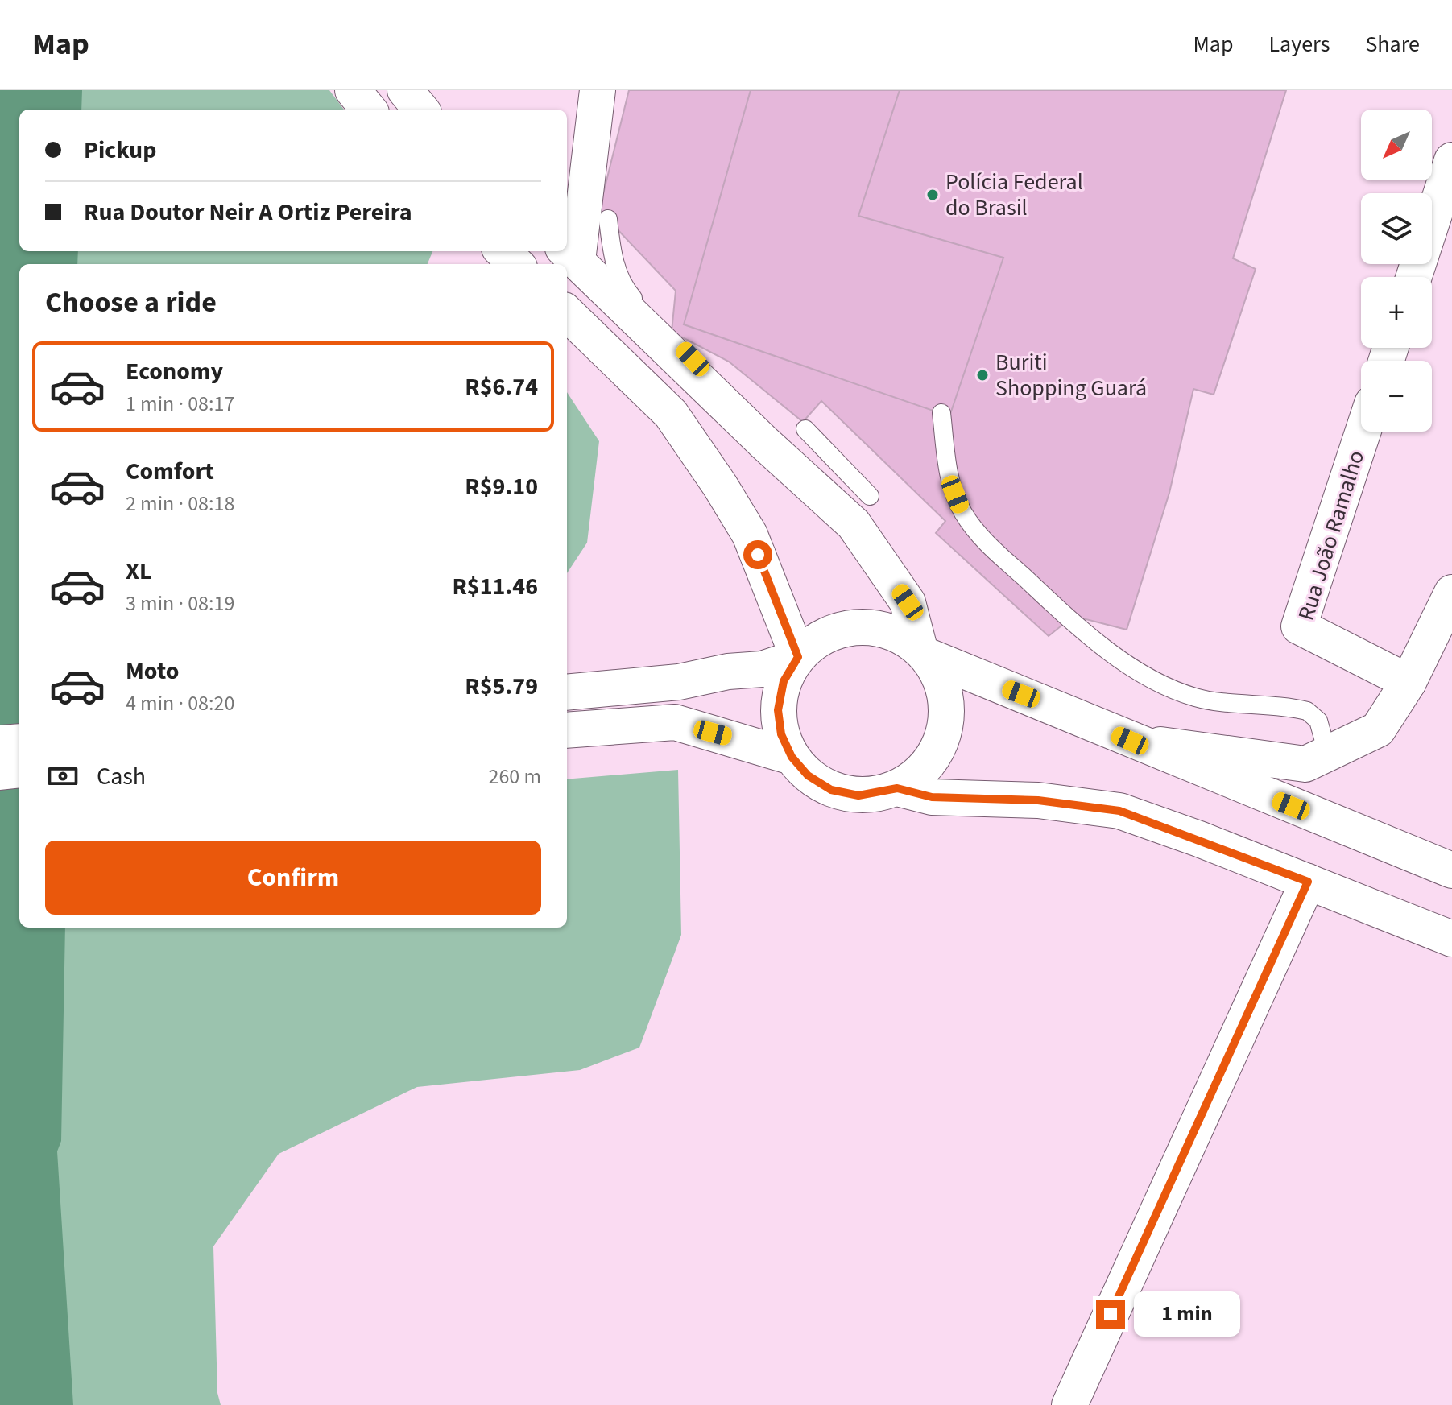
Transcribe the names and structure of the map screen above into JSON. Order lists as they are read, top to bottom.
{
  "streets": {
    "street": ["Rua João Ramalho"]
  },
  "places": ["Polícia Federal do Brasil", "Buriti Shopping Guará"],
  "north": "bottom left",
  "page": {
    "header": "Map",
    "nav": ["Map", "Layers", "Share"],
    "map_buttons": ["+", "−"],
    "banner": ["Pickup", "Rua Doutor Neir A Ortiz Pereira"],
    "heading": "Choose a ride",
    "list": [
      {
        "name": "Economy",
        "note": "1 min · 08:17",
        "value": "R$6.74"
      },
      {
        "name": "Comfort",
        "note": "2 min · 08:18",
        "value": "R$9.10"
      },
      {
        "name": "XL",
        "note": "3 min · 08:19",
        "value": "R$11.46"
      },
      {
        "name": "Moto",
        "note": "4 min · 08:20",
        "value": "R$5.79"
      }
    ],
    "pay": ["Cash", "260 m"],
    "buttons": "Confirm",
    "bubble": "1 min"
  }
}
